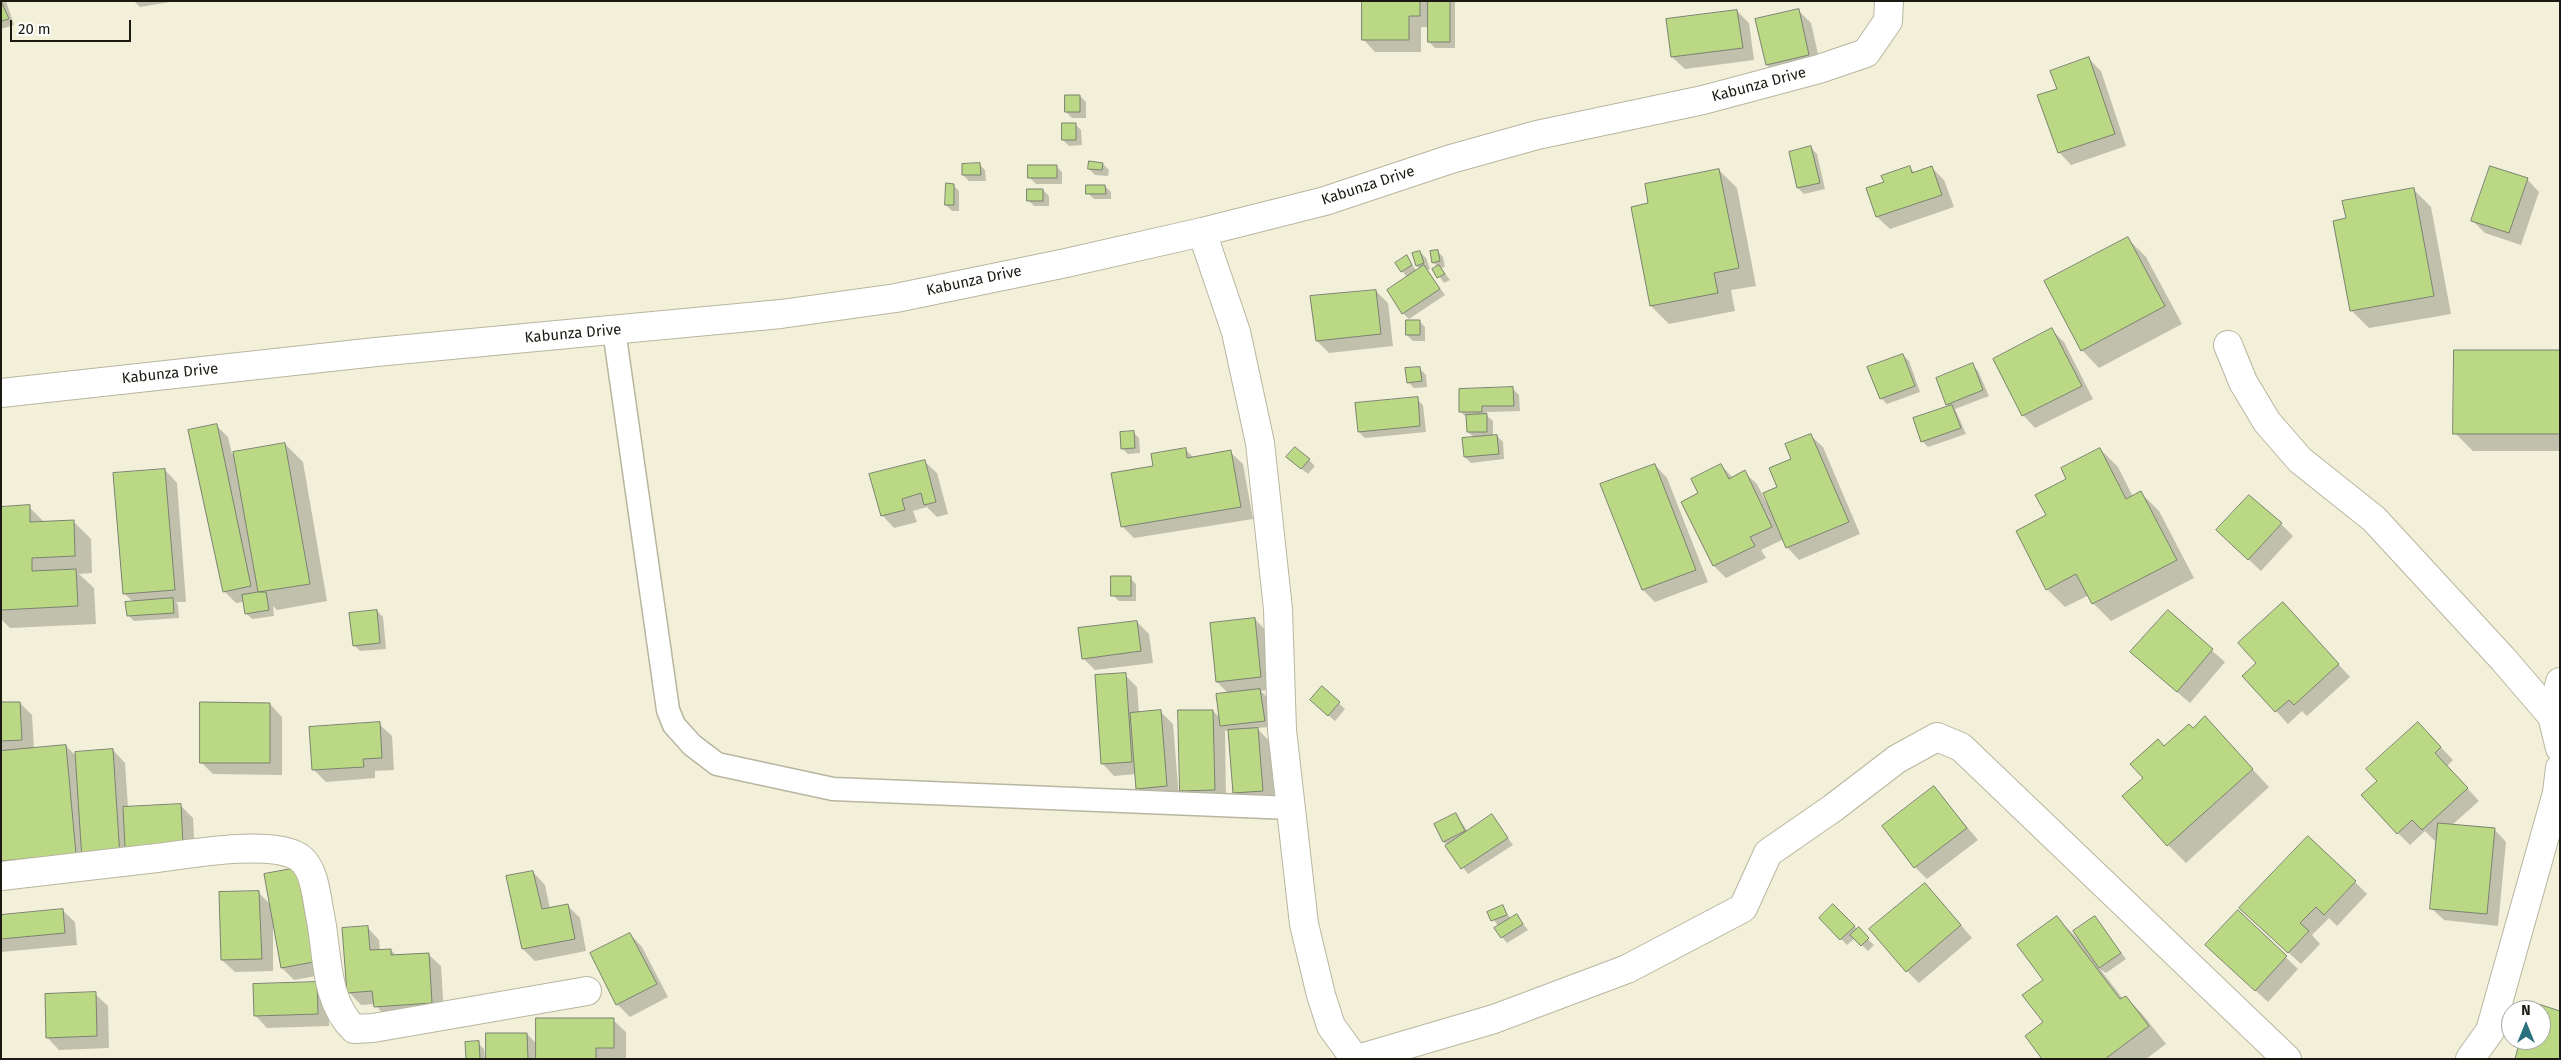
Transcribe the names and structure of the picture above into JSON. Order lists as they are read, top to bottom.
{
  "streets": {
    "street": ["Kabunza Drive"]
  },
  "scale_bar": "20 m",
  "north": "top"
}
